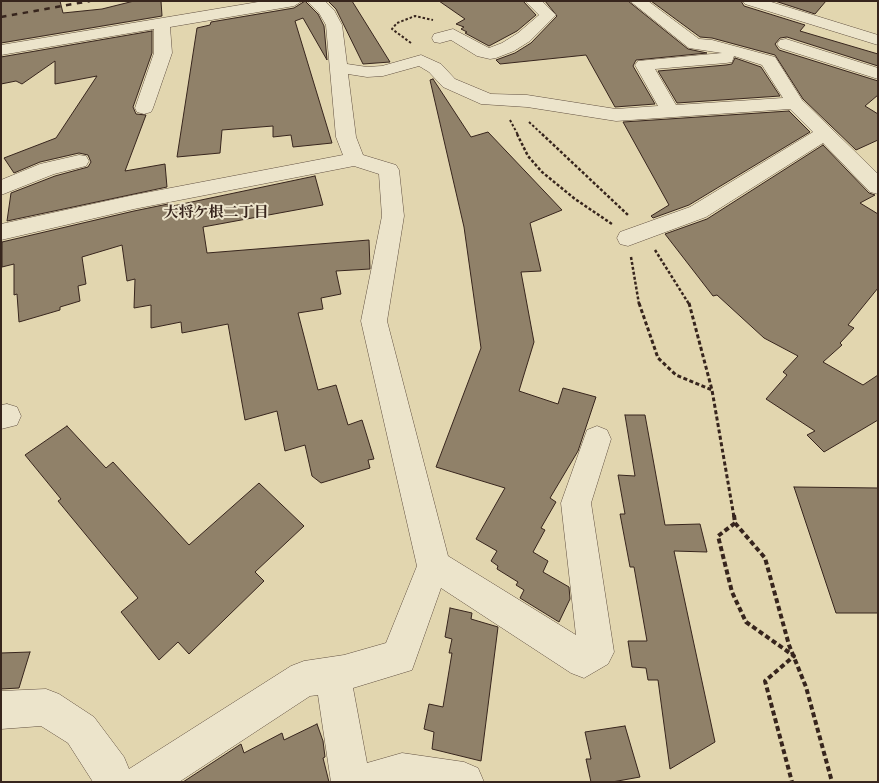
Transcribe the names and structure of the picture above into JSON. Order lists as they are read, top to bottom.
{
  "districts": ["大将ケ根二丁目"]
}
